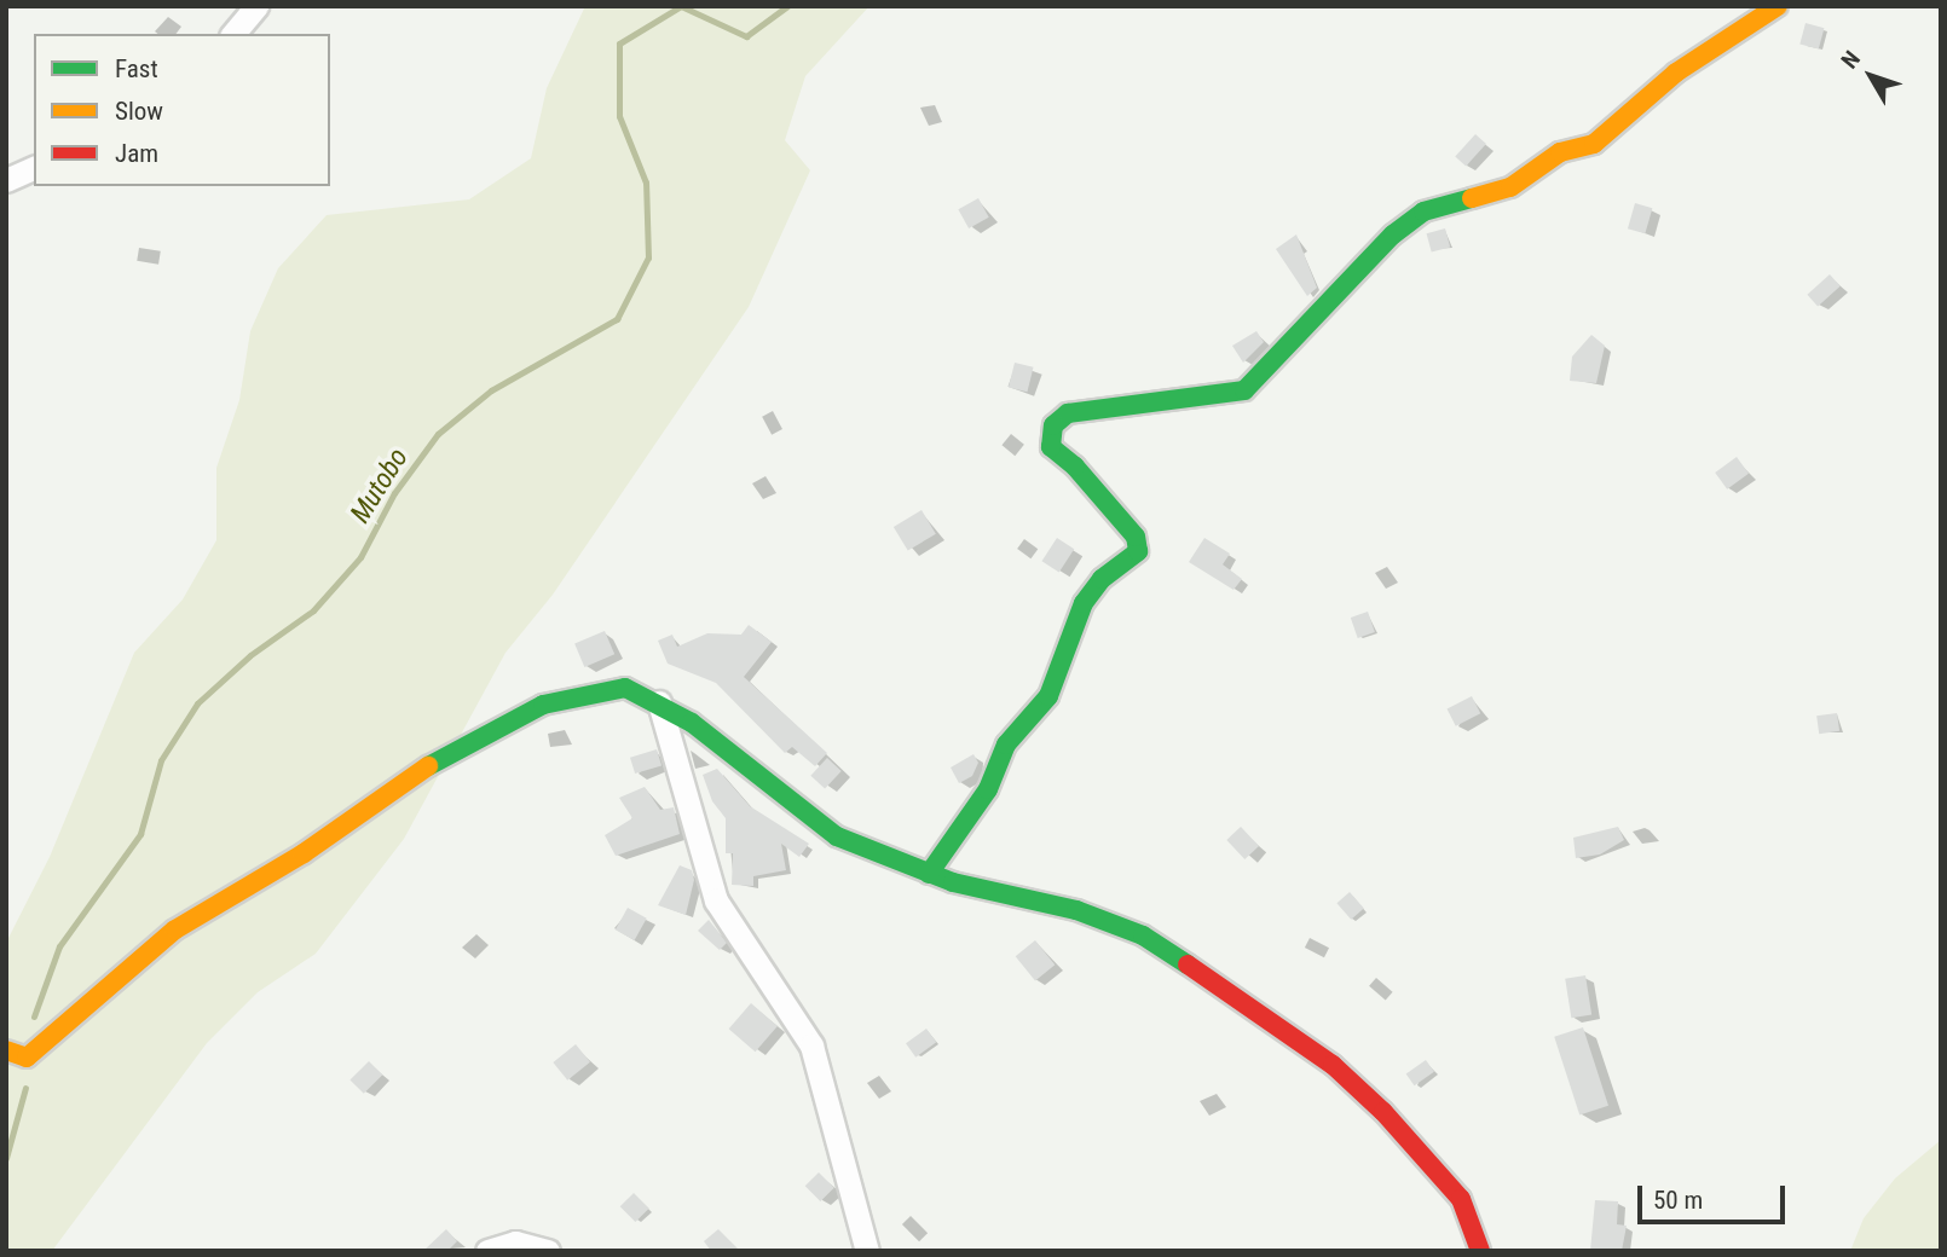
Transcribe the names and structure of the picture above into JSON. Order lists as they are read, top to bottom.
{
  "water": ["Mutobo"],
  "legend": ["Fast", "Slow", "Jam"],
  "scale_bar": "50 m",
  "north": "top left"
}
